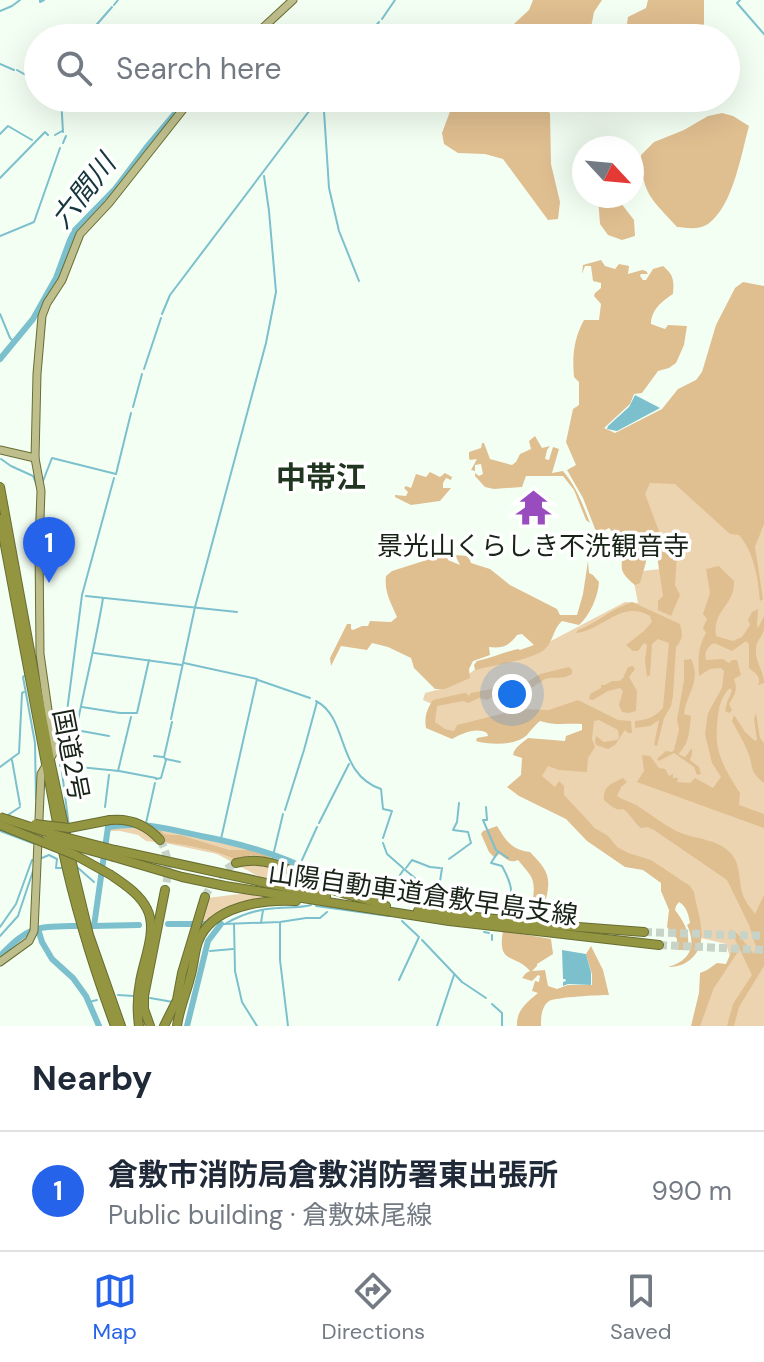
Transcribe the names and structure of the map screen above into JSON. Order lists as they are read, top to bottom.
{
  "streets": {
    "highway": ["国道2号", "山陽自動車道倉敷早島支線"]
  },
  "districts": ["中帯江"],
  "water": ["六間川"],
  "places": {
    "temple": ["景光山くらしき不洗観音寺"]
  },
  "north": "bottom right",
  "page": {
    "search": "Search here",
    "pins": "1",
    "heading": "Nearby",
    "list": [
      {
        "mark": "1",
        "name": "倉敷市消防局倉敷消防署東出張所",
        "note": "Public building · 倉敷妹尾線",
        "value": "990 m"
      }
    ],
    "nav": ["Map", "Directions", "Saved"]
  }
}
